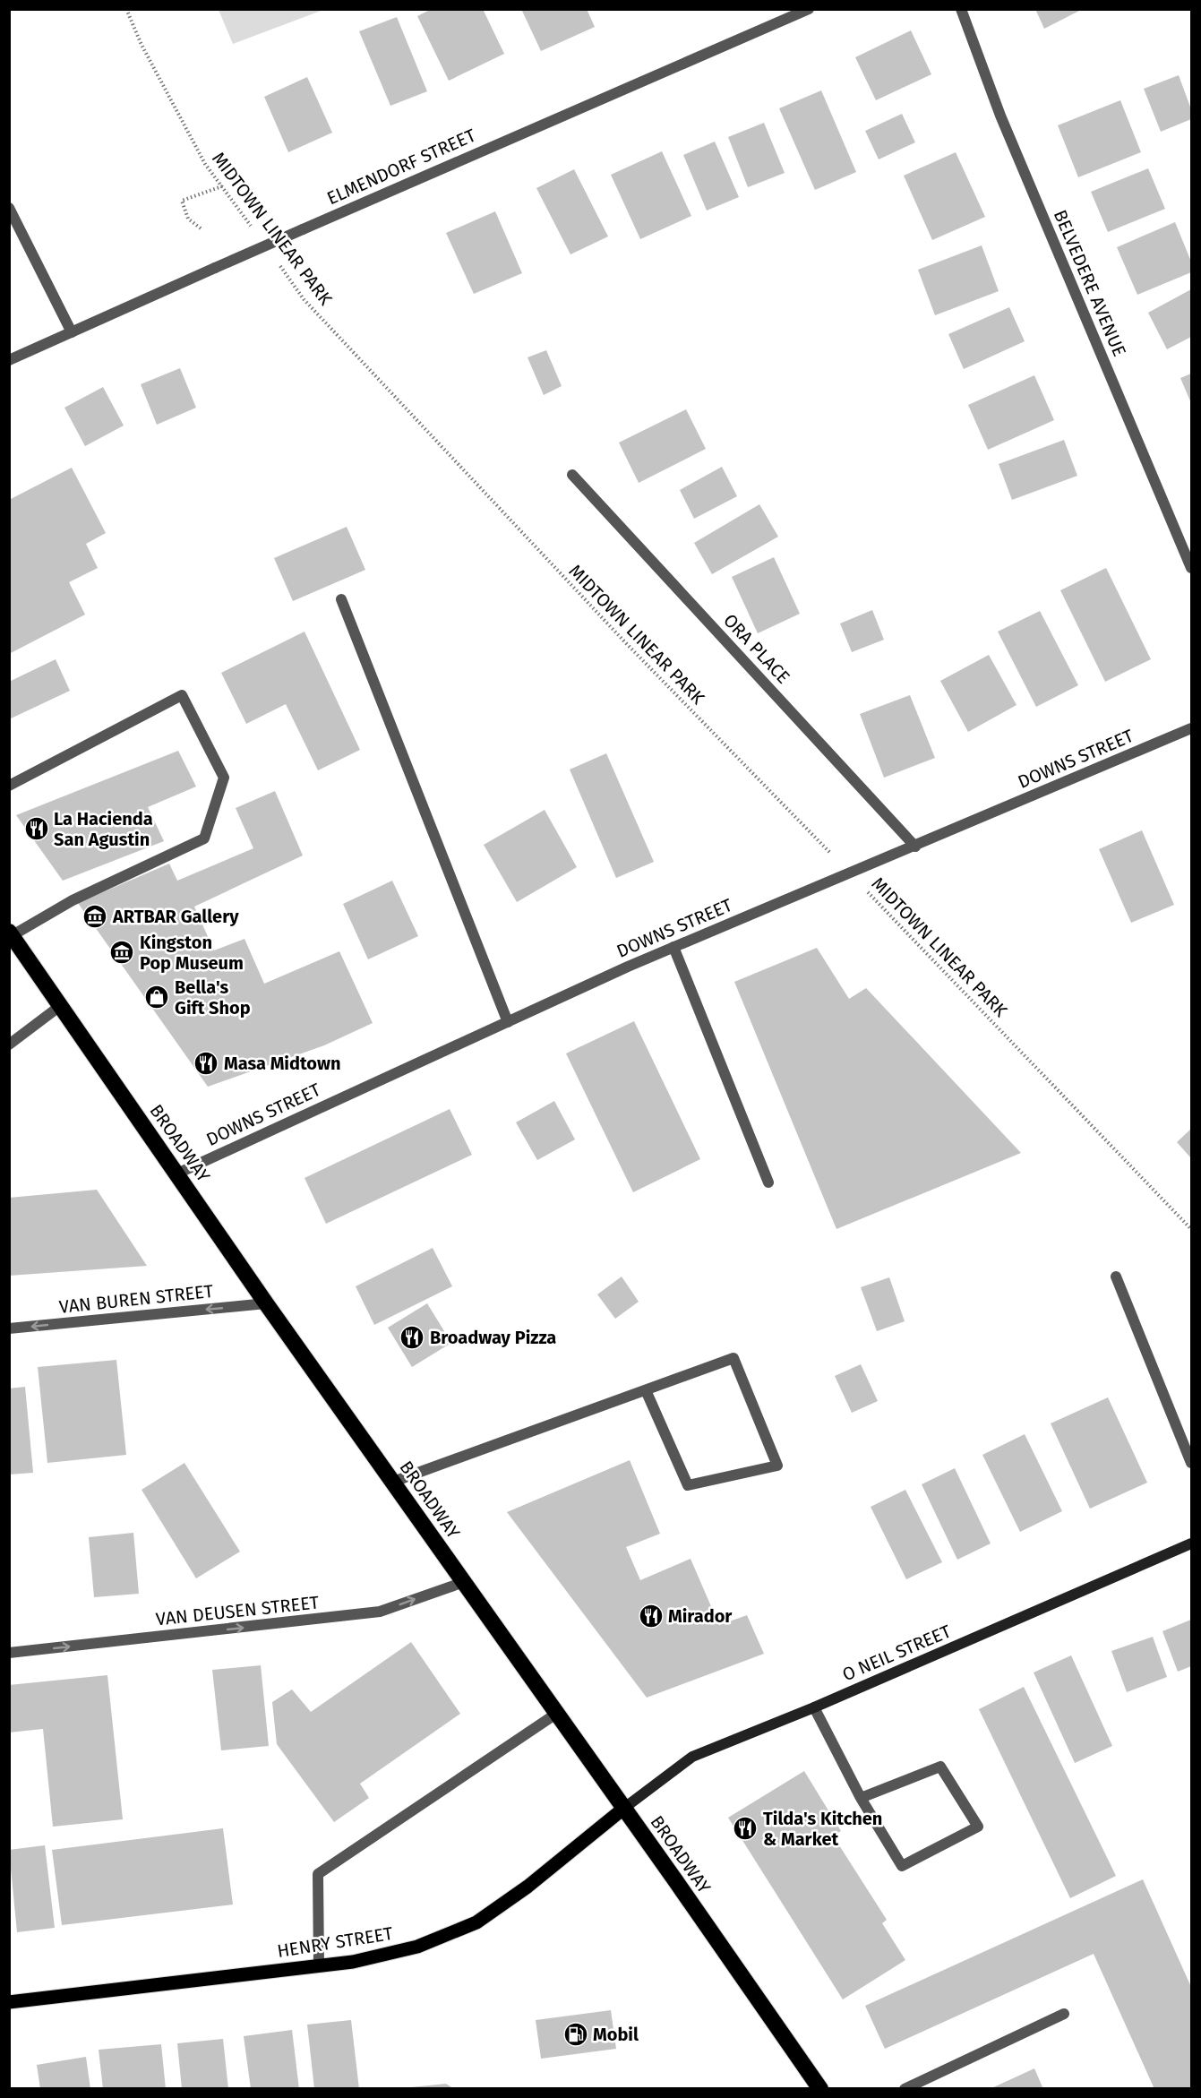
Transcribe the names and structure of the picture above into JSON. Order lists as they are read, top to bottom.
{
  "streets": {
    "highway": ["BROADWAY"],
    "main road": ["HENRY STREET"],
    "street": [
      "ELMENDORF STREET",
      "BELVEDERE AVENUE",
      "ORA PLACE",
      "DOWNS STREET",
      "VAN BUREN STREET",
      "VAN DEUSEN STREET",
      "O NEIL STREET"
    ],
    "path": ["MIDTOWN LINEAR PARK"]
  },
  "crossings": [
    ["MIDTOWN LINEAR PARK", "DOWNS STREET"],
    ["ORA PLACE", "DOWNS STREET"],
    ["DOWNS STREET", "BROADWAY"],
    ["BROADWAY", "VAN BUREN STREET"],
    ["BROADWAY", "VAN DEUSEN STREET"],
    ["BROADWAY", "O NEIL STREET"],
    ["BROADWAY", "HENRY STREET"],
    ["O NEIL STREET", "HENRY STREET"]
  ],
  "one_way": ["VAN BUREN STREET", "VAN DEUSEN STREET"],
  "places": {
    "restaurant": [
      "La Hacienda San Agustin",
      "Masa Midtown",
      "Broadway Pizza",
      "Mirador",
      "Tilda's Kitchen & Market"
    ],
    "museum": ["ARTBAR Gallery", "Kingston Pop Museum"],
    "shop": ["Bella's Gift Shop"],
    "fuel station": ["Mobil"]
  }
}
